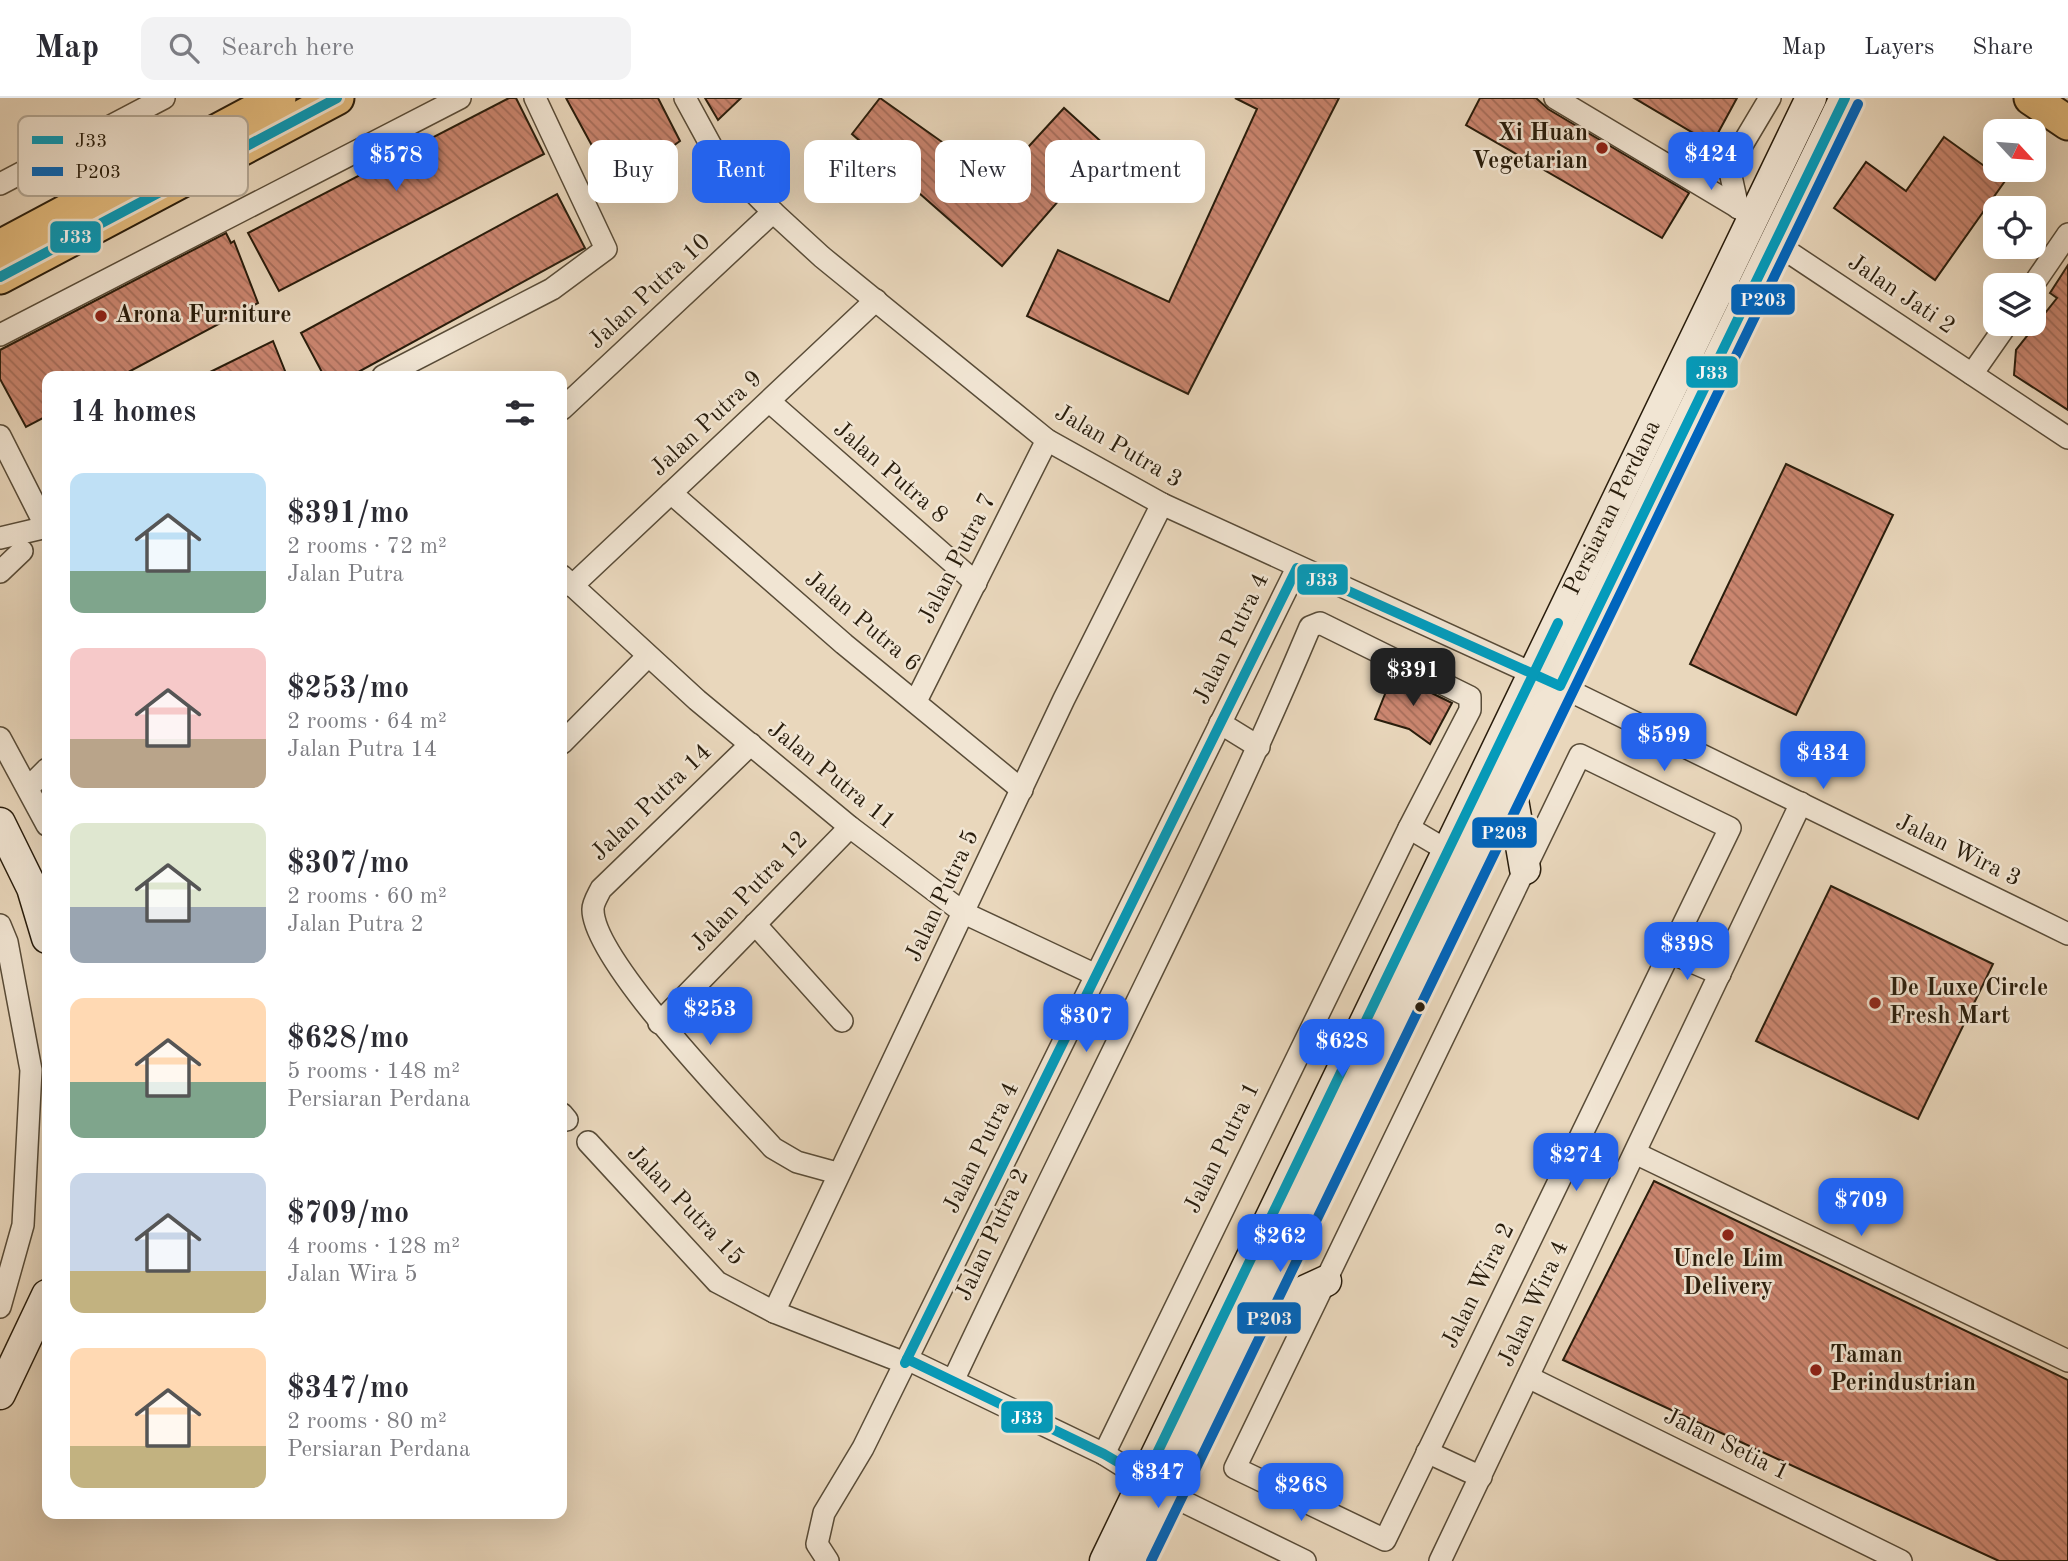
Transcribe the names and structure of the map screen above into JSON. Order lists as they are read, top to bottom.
{
  "streets": {
    "main road": ["Persiaran Perdana"],
    "street": [
      "Jalan Putra 10",
      "Jalan Jati 2",
      "Jalan Putra 9",
      "Jalan Putra 3",
      "Jalan Putra 8",
      "Jalan Putra 7",
      "Jalan Putra 6",
      "Jalan Putra 4",
      "Jalan Putra 11",
      "Jalan Putra 14",
      "Jalan Wira 3",
      "Jalan Putra 12",
      "Jalan Putra 5",
      "Jalan Putra 1",
      "Jalan Putra 15",
      "Jalan Putra 2",
      "Jalan Wira 2",
      "Jalan Wira 4",
      "Jalan Setia 1"
    ]
  },
  "crossings": [
    ["Jalan Putra 10", "Jalan Putra 3"],
    ["Jalan Jati 2", "Persiaran Perdana"],
    ["Jalan Putra 9", "Jalan Putra 3"],
    ["Jalan Putra 9", "Jalan Putra 8"],
    ["Jalan Putra 9", "Jalan Putra 6"],
    ["Jalan Putra 9", "Jalan Putra 11"],
    ["Jalan Putra 3", "Persiaran Perdana"],
    ["Jalan Putra 3", "Jalan Putra 7"],
    ["Jalan Putra 3", "Jalan Putra 4"],
    ["Jalan Putra 3", "Jalan Wira 3"],
    ["Jalan Putra 3", "Jalan Putra 5"],
    ["Jalan Putra 8", "Jalan Putra 7"],
    ["Persiaran Perdana", "Jalan Wira 3"],
    ["Persiaran Perdana", "Jalan Putra 15"],
    ["Jalan Putra 7", "Jalan Putra 6"],
    ["Jalan Putra 6", "Jalan Putra 5"],
    ["Jalan Putra 4", "Jalan Putra 11"],
    ["Jalan Putra 4", "Jalan Putra 15"],
    ["Jalan Putra 11", "Jalan Putra 14"],
    ["Jalan Putra 11", "Jalan Putra 12"],
    ["Jalan Putra 11", "Jalan Putra 5"],
    ["Jalan Putra 14", "Jalan Putra 12"],
    ["Jalan Putra 14", "Jalan Putra 5"],
    ["Jalan Wira 3", "Jalan Wira 4"],
    ["Jalan Putra 5", "Jalan Putra 15"],
    ["Jalan Putra 1", "Jalan Putra 15"],
    ["Jalan Putra 1", "Jalan Putra 2"],
    ["Jalan Putra 15", "Jalan Putra 2"],
    ["Jalan Wira 4", "Jalan Setia 1"]
  ],
  "places": [
    "Xi Huan Vegetarian",
    "Arona Furniture",
    "De Luxe Circle Fresh Mart",
    "Uncle Lim Delivery",
    "Taman Perindustrian"
  ],
  "lines": ["transit line J33", "transit line P203"],
  "legend": ["J33", "P203"],
  "north": "bottom right",
  "page": {
    "header": "Map",
    "search": "Search here",
    "nav": ["Map", "Layers", "Share"],
    "price": [
      "$424",
      "$578",
      "$391",
      "$599",
      "$434",
      "$398",
      "$253",
      "$307",
      "$628",
      "$274",
      "$709",
      "$262",
      "$347",
      "$268"
    ],
    "chip": [
      "Buy",
      "Rent",
      "Filters",
      "New",
      "Apartment"
    ],
    "heading": "14 homes",
    "list": [
      {
        "name": "$391/mo",
        "note": "2 rooms · 72 m² · Jalan Putra"
      },
      {
        "name": "$253/mo",
        "note": "2 rooms · 64 m² · Jalan Putra 14"
      },
      {
        "name": "$307/mo",
        "note": "2 rooms · 60 m² · Jalan Putra 2"
      },
      {
        "name": "$628/mo",
        "note": "5 rooms · 148 m² · Persiaran Perdana"
      },
      {
        "name": "$709/mo",
        "note": "4 rooms · 128 m² · Jalan Wira 5"
      },
      {
        "name": "$347/mo",
        "note": "2 rooms · 80 m² · Persiaran Perdana"
      }
    ]
  }
}
